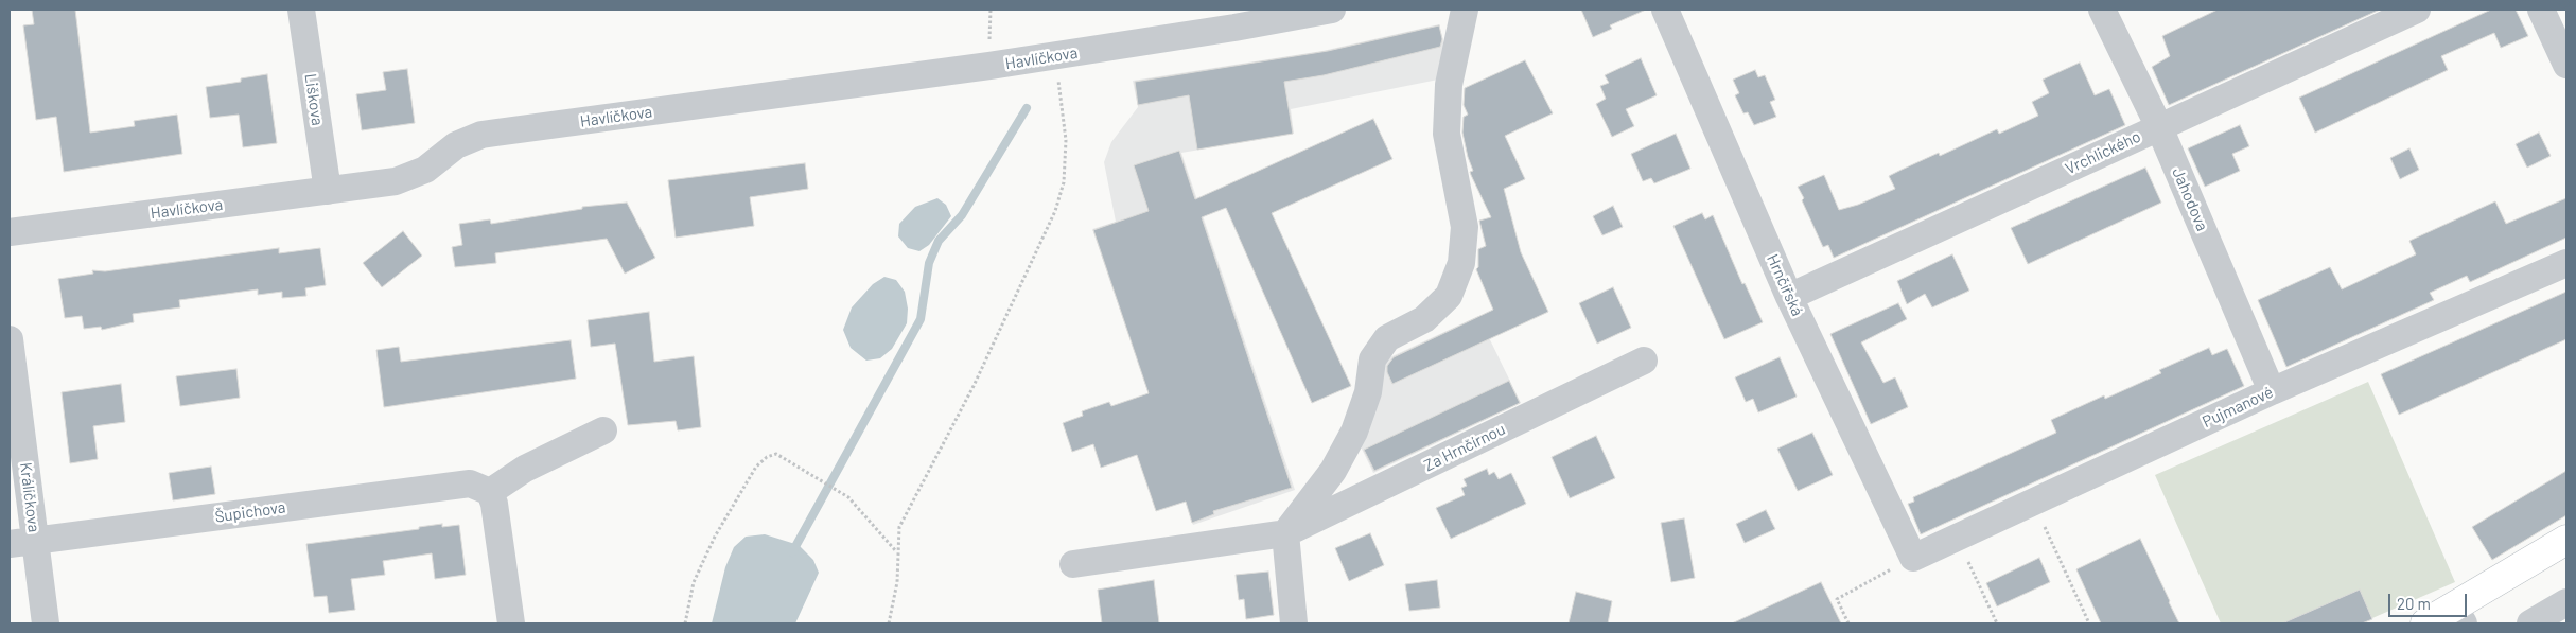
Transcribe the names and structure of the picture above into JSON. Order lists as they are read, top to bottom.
{
  "streets": {
    "street": [
      "Havlíčkova",
      "Liškova",
      "Vrchlického",
      "Jahodova",
      "Hrnčířská",
      "Pujmanové",
      "Za Hrnčírnou",
      "Králíčkova",
      "Šupichova"
    ]
  },
  "crossings": [
    ["Havlíčkova", "Liškova"],
    ["Vrchlického", "Jahodova"],
    ["Vrchlického", "Hrnčířská"],
    ["Jahodova", "Pujmanové"],
    ["Hrnčířská", "Pujmanové"],
    ["Králíčkova", "Šupichova"]
  ],
  "scale_bar": "20 m"
}
